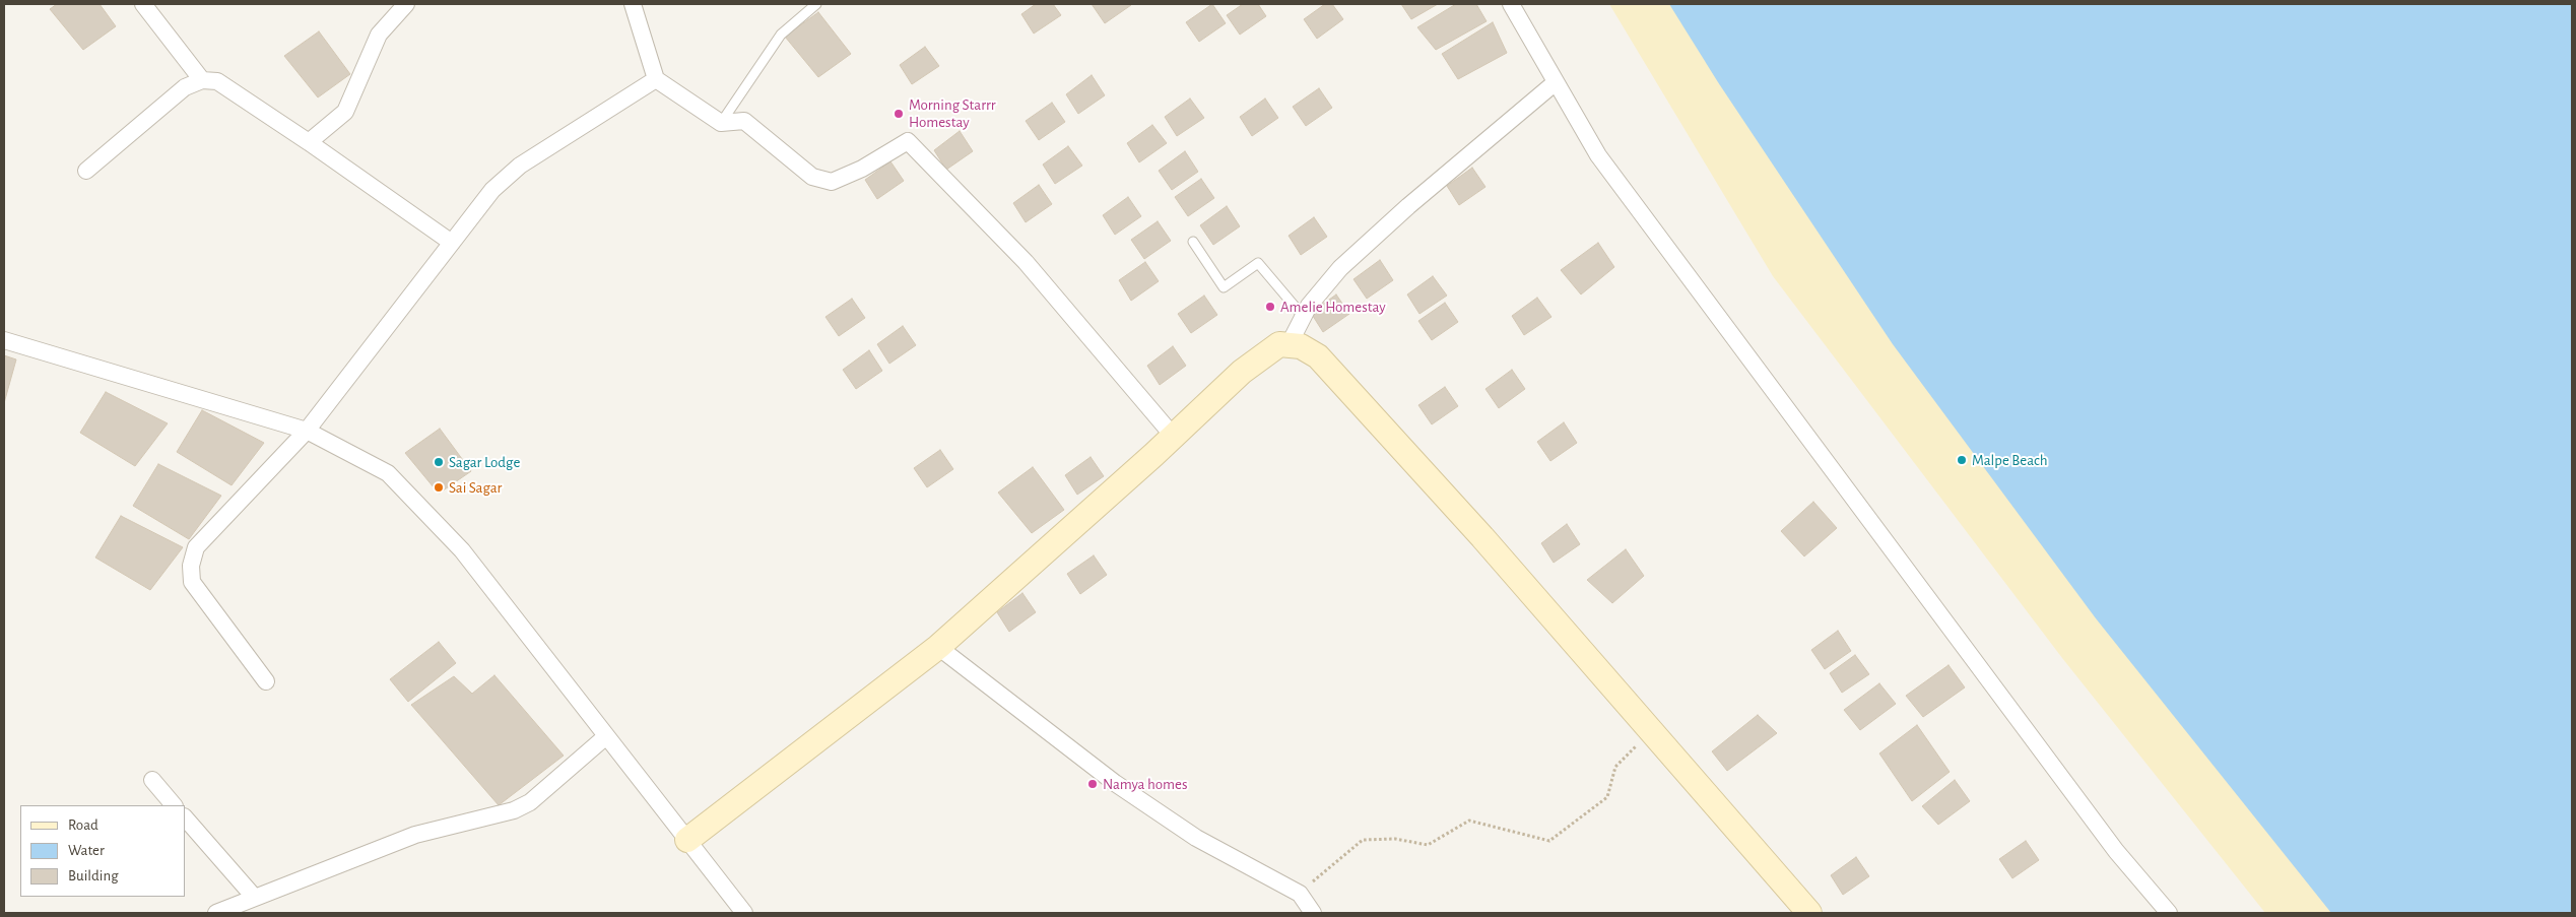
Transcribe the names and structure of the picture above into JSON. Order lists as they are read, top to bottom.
{
  "places": [
    "Morning Starrr Homestay",
    "Amelie Homestay",
    "Malpe Beach",
    "Sagar Lodge",
    "Sai Sagar",
    "Namya homes"
  ],
  "legend": ["Road", "Water", "Building"]
}
